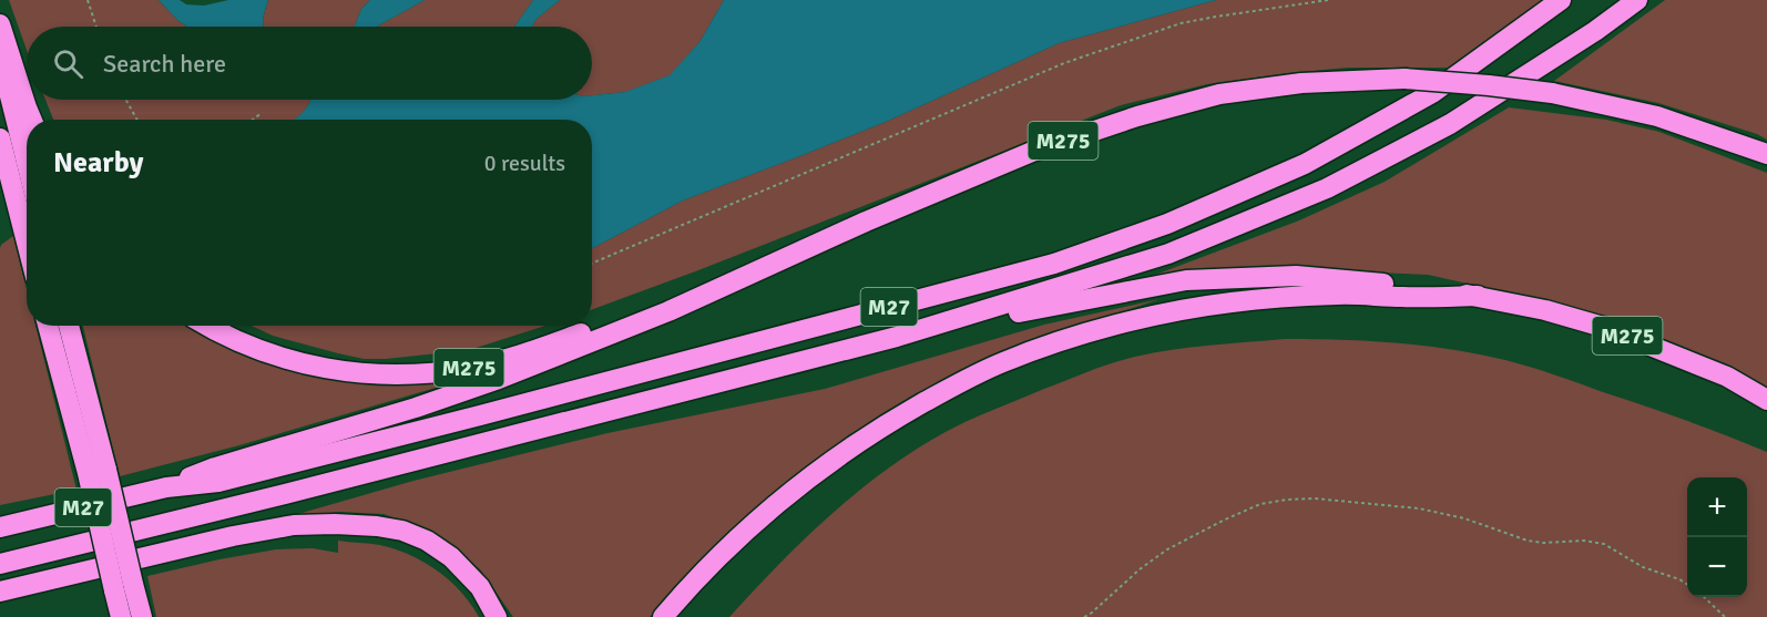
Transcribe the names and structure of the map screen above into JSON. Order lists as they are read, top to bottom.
{
  "streets": {
    "highway": ["M275", "M27"]
  },
  "page": {
    "search": "Search here",
    "heading": ["Nearby", "0 results"],
    "map_buttons": ["+", "−"]
  }
}
